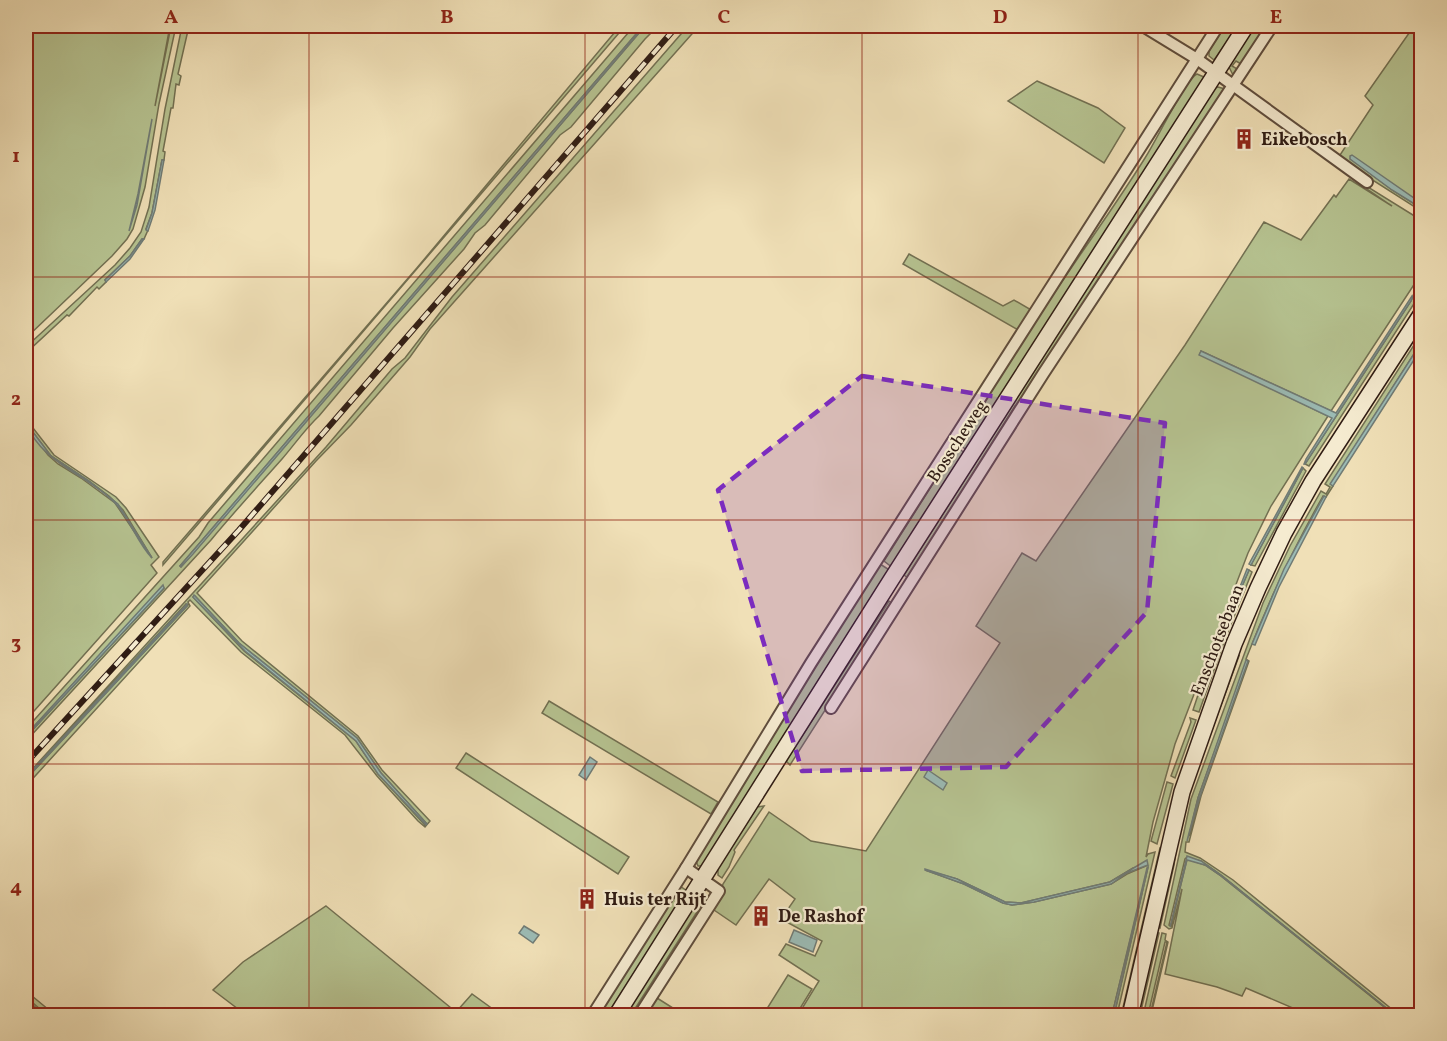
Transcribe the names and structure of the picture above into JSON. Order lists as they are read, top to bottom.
{
  "streets": {
    "main road": ["Bosscheweg", "Enschotsebaan"]
  },
  "places": {
    "building": ["Eikebosch", "Huis ter Rijt", "De Rashof"]
  },
  "grid": {
    "columns": [
      "A",
      "B",
      "C",
      "D",
      "E"
    ],
    "rows": [
      "1",
      "2",
      "3",
      "4"
    ]
  }
}
